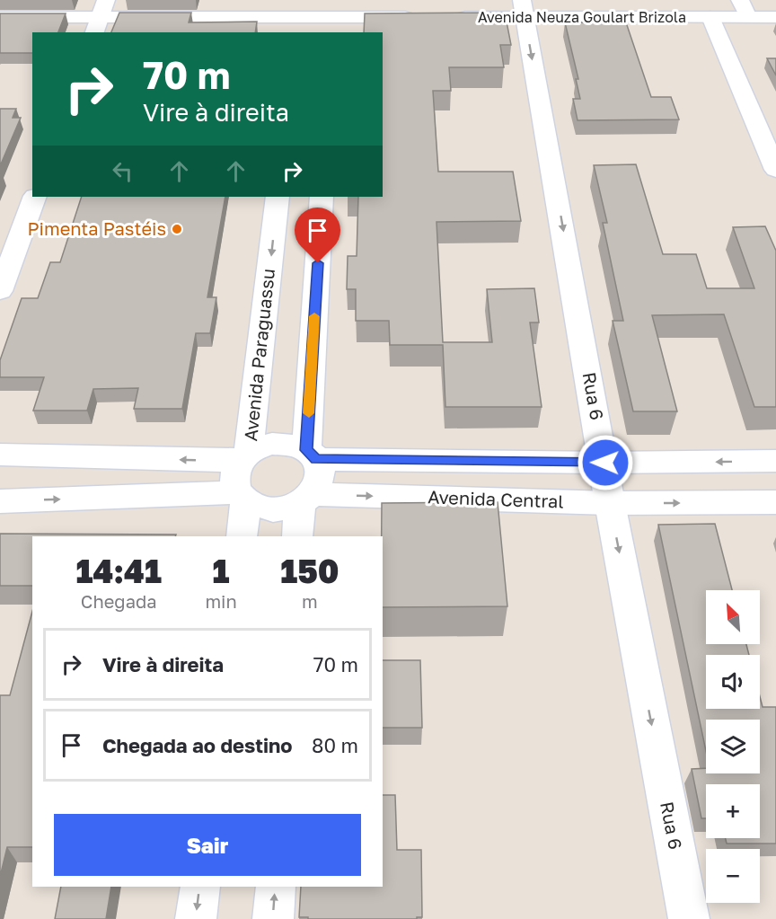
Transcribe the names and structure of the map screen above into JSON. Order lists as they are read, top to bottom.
{
  "streets": {
    "street": [
      "Avenida Neuza Goulart Brizola",
      "Avenida Paraguassu",
      "Rua 6",
      "Avenida Central"
    ]
  },
  "crossings": [
    ["Avenida Neuza Goulart Brizola", "Rua 6"],
    ["Avenida Paraguassu", "Avenida Central"],
    ["Rua 6", "Avenida Central"]
  ],
  "one_way": ["Rua 6"],
  "places": ["Pimenta Pastéis"],
  "north": "top left",
  "page": {
    "turn": ["70 m", "Vire à direita"],
    "eta": [
      "14:41",
      "Chegada",
      "1",
      "min",
      "150",
      "m"
    ],
    "map_buttons": ["+", "−"],
    "list": [
      {
        "name": "Vire à direita",
        "value": "70 m"
      },
      {
        "name": "Chegada ao destino",
        "value": "80 m"
      }
    ],
    "buttons": "Sair"
  }
}
